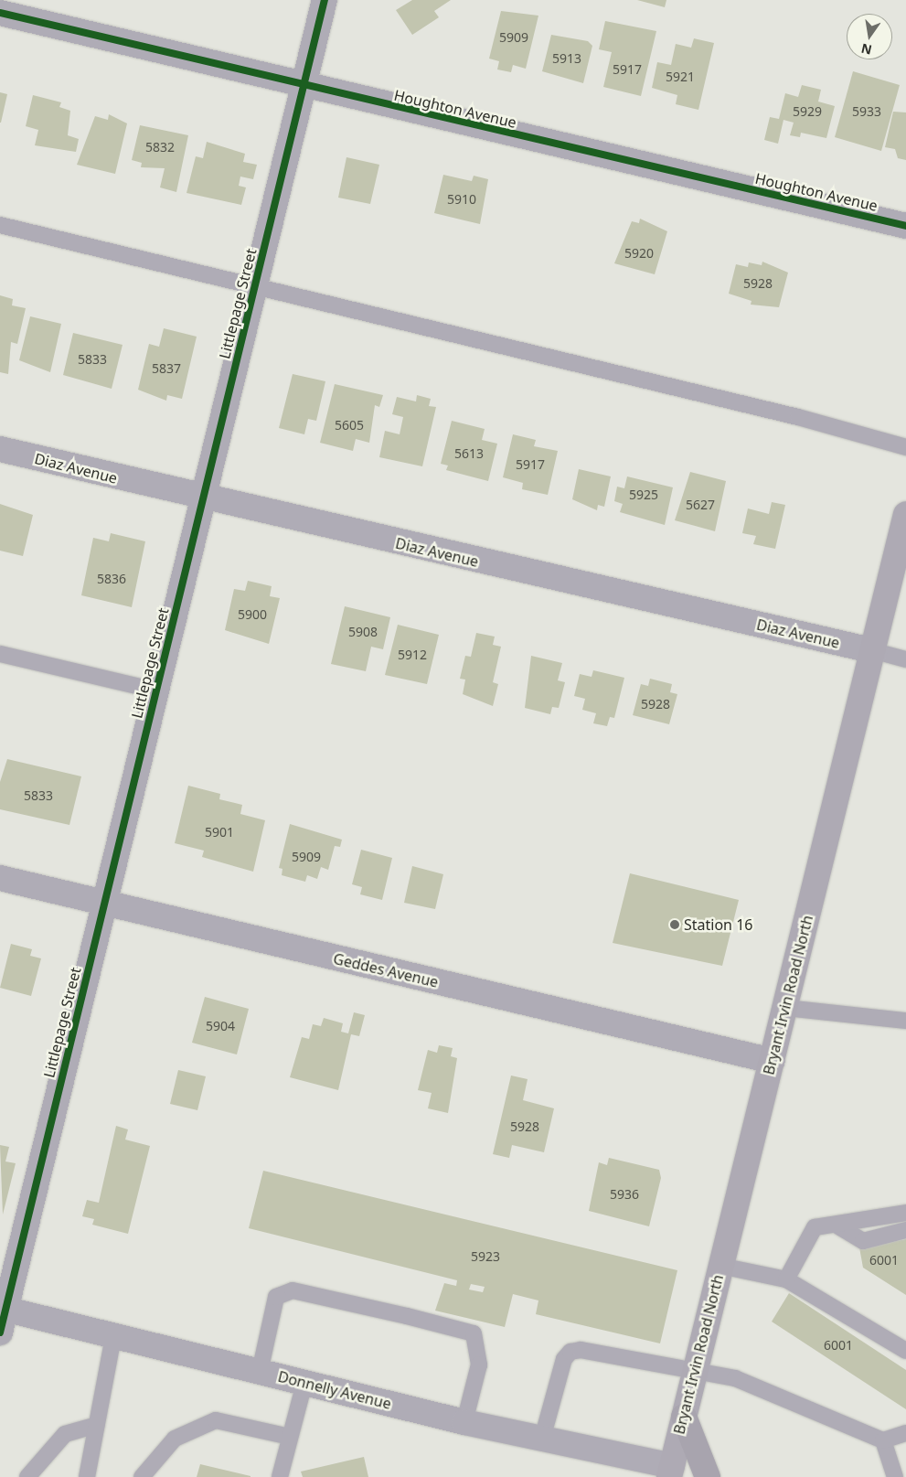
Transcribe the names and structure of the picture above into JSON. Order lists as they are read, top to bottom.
{
  "streets": {
    "main road": ["Bryant Irvin Road North"],
    "street": [
      "Houghton Avenue",
      "Littlepage Street",
      "Diaz Avenue",
      "Geddes Avenue",
      "Donnelly Avenue"
    ]
  },
  "crossings": [
    ["Houghton Avenue", "Littlepage Street"],
    ["Littlepage Street", "Diaz Avenue"],
    ["Littlepage Street", "Geddes Avenue"],
    ["Littlepage Street", "Donnelly Avenue"],
    ["Diaz Avenue", "Bryant Irvin Road North"],
    ["Geddes Avenue", "Bryant Irvin Road North"],
    ["Bryant Irvin Road North", "Donnelly Avenue"]
  ],
  "places": ["Station 16"],
  "house_numbers": [
    "5909",
    "5913",
    "5917",
    "5921",
    "5929",
    "5933",
    "5832",
    "5910",
    "5920",
    "5928",
    "5833",
    "5837",
    "5605",
    "5613",
    "5917",
    "5925",
    "5627",
    "5836",
    "5900",
    "5908",
    "5912",
    "5928",
    "5833",
    "5901",
    "5909",
    "5904",
    "5928",
    "5936",
    "5923",
    "6001",
    "6001"
  ],
  "north": "bottom"
}
